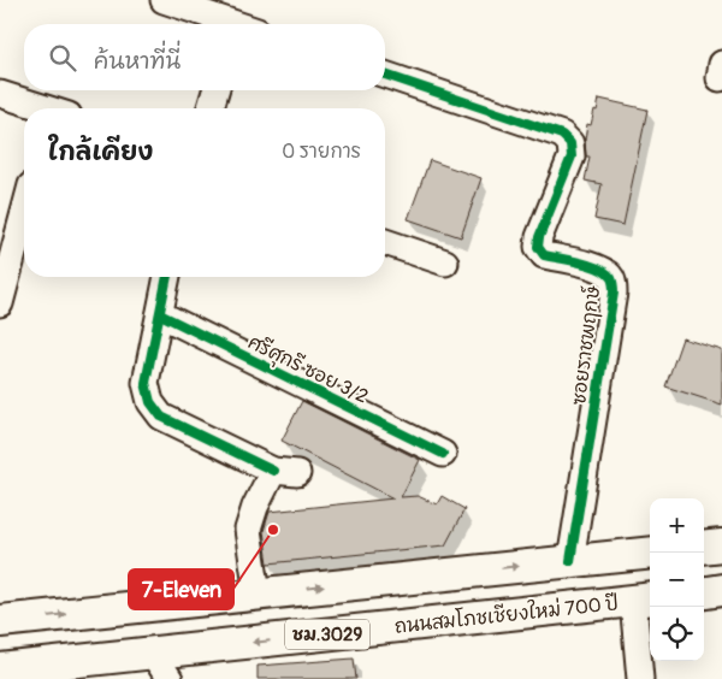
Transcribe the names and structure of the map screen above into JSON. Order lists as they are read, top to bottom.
{
  "streets": {
    "main road": ["ถนนสมโภชเชียงใหม่ 700 ปี", "ชม.3029"],
    "street": ["ซอยราชพฤกษ์", "ศรีศุกรี ซอย 3/2"]
  },
  "crossings": [
    ["ซอยราชพฤกษ์", "ชม.3029"]
  ],
  "places": ["7-Eleven"],
  "page": {
    "search": "ค้นหาที่นี่",
    "heading": ["ใกล้เคียง", "0 รายการ"],
    "map_buttons": ["+", "−"]
  }
}
